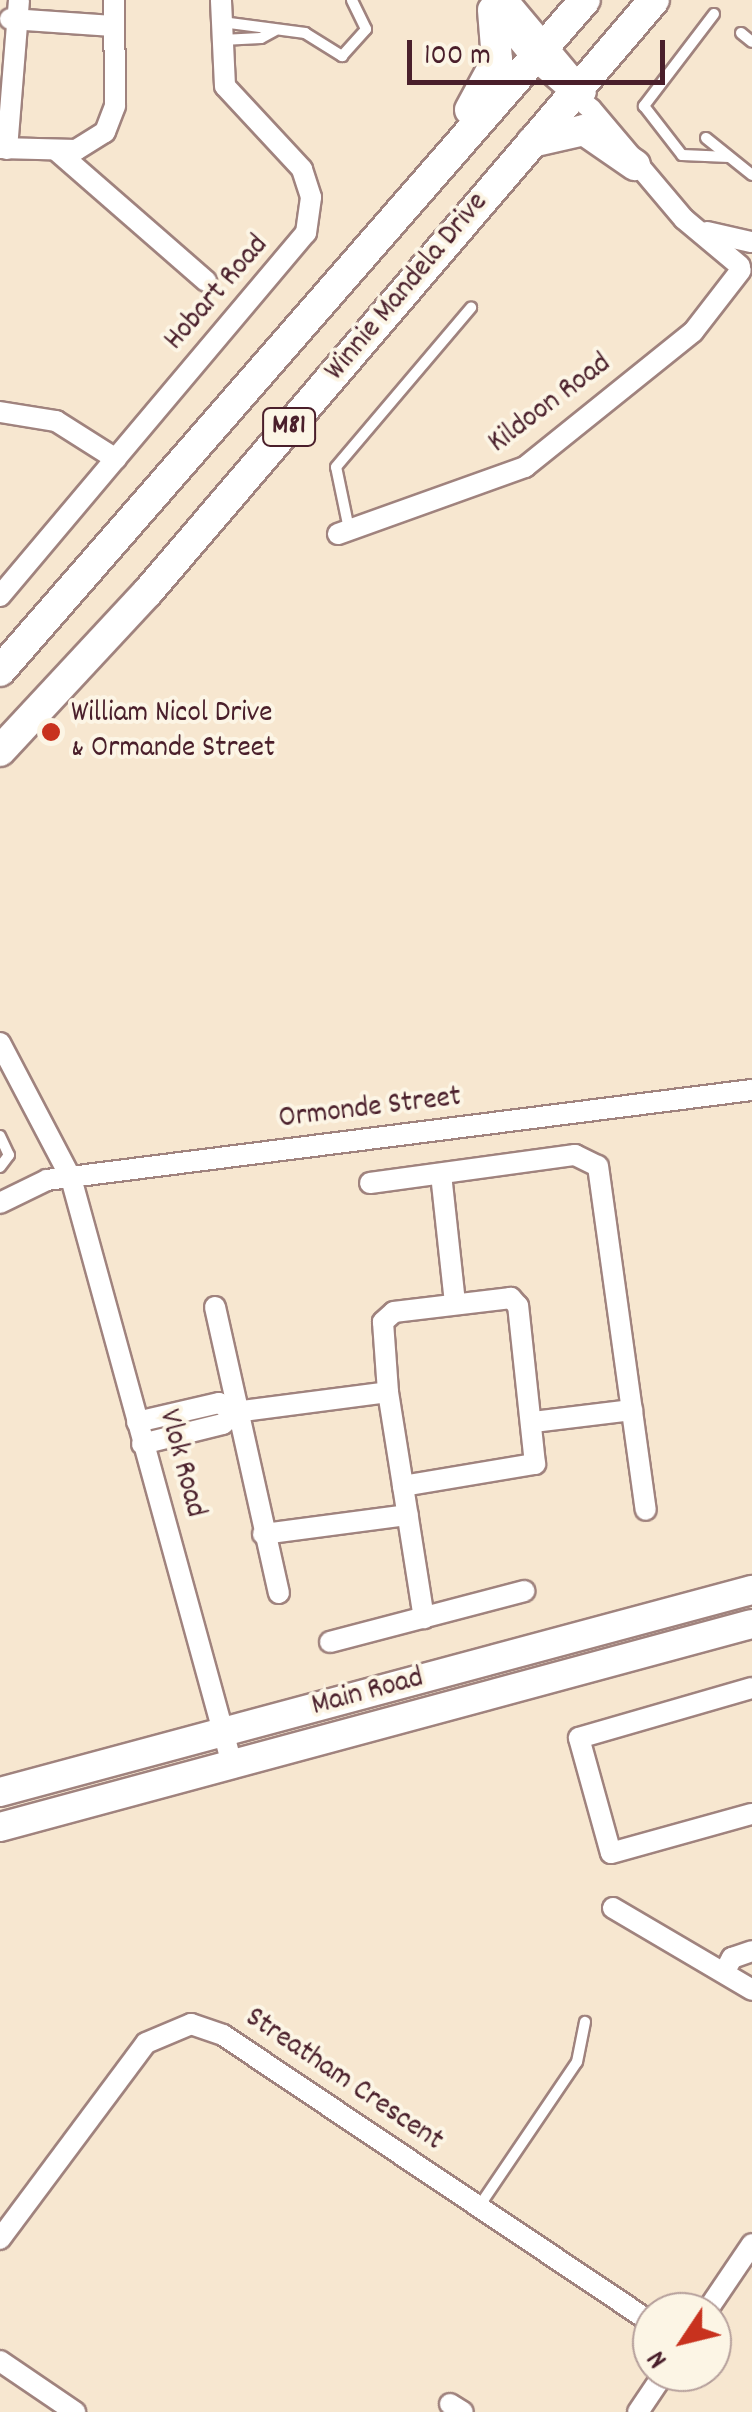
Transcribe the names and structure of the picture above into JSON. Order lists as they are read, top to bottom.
{
  "streets": {
    "main road": ["Winnie Mandela Drive", "M81", "Main Road"],
    "street": [
      "Hobart Road",
      "Kildoon Road",
      "Ormonde Street",
      "Vlok Road",
      "Streatham Crescent"
    ]
  },
  "crossings": [
    ["Ormonde Street", "Vlok Road"],
    ["Vlok Road", "Main Road"]
  ],
  "places": ["William Nicol Drive & Ormande Street"],
  "scale_bar": "100 m",
  "north": "bottom left"
}
